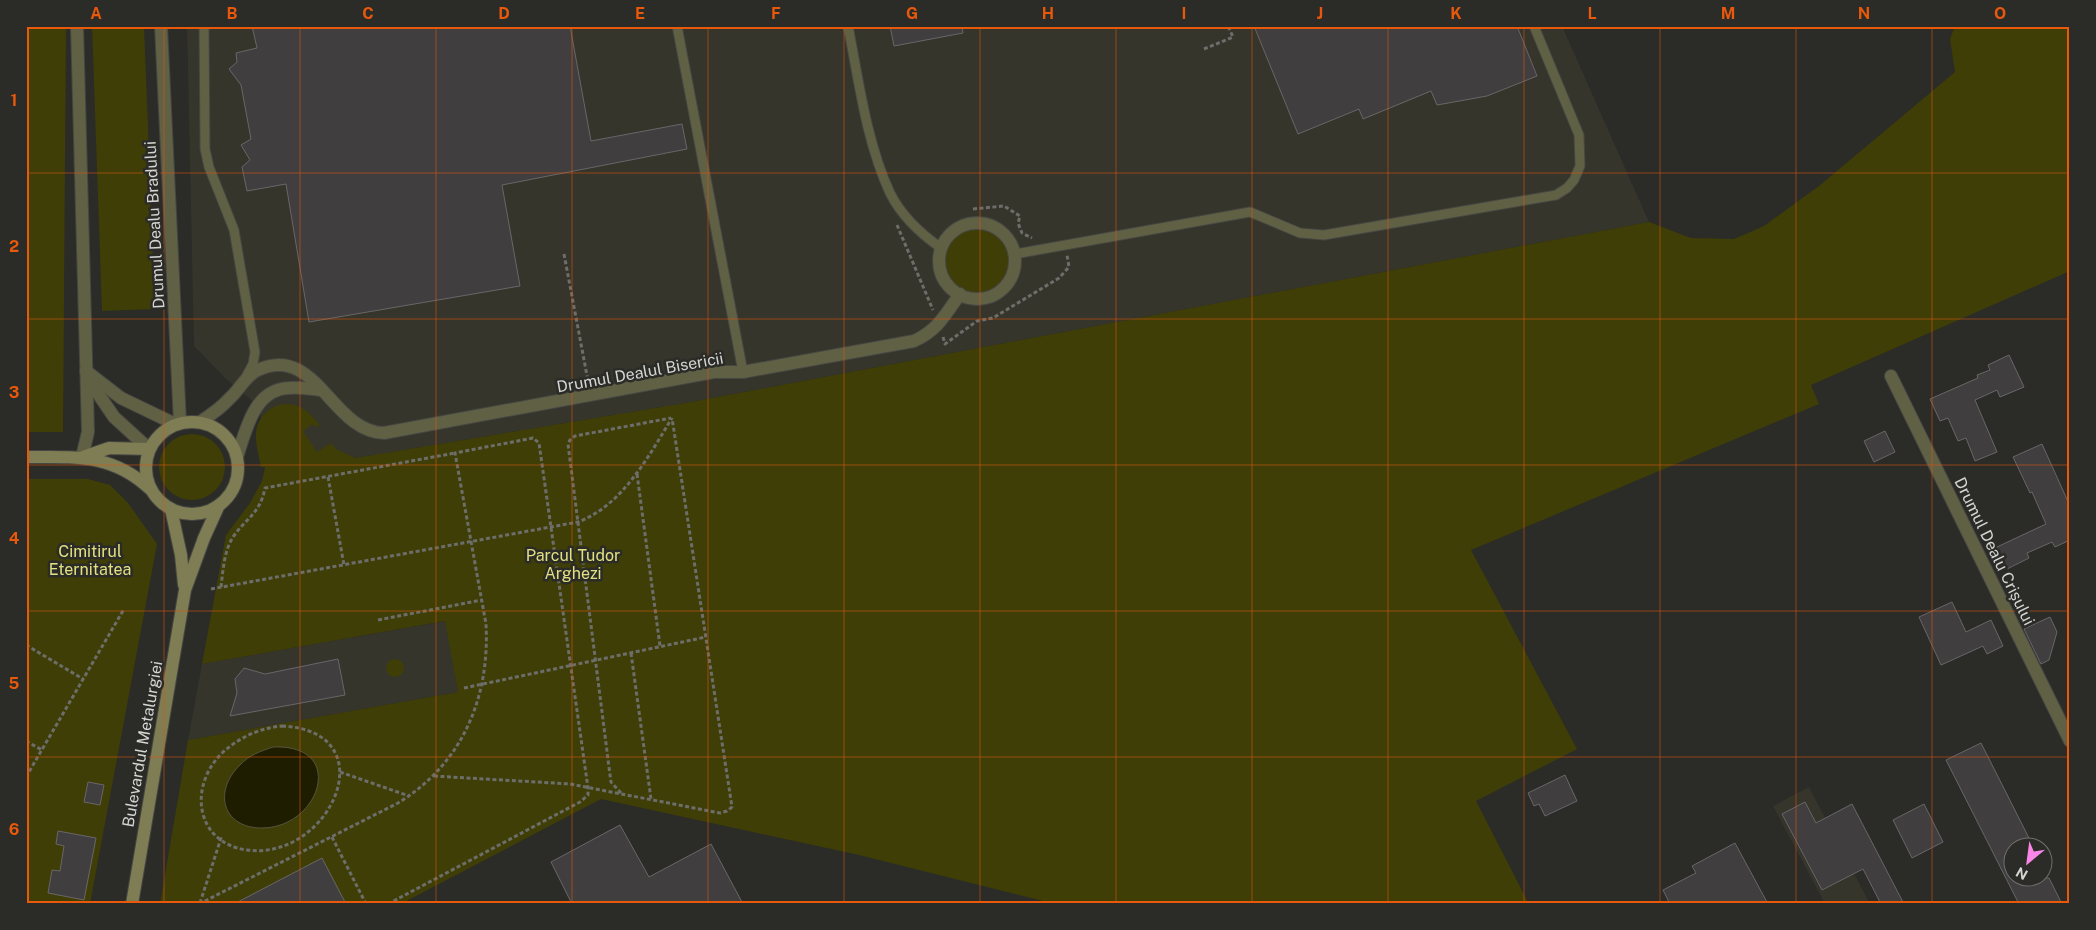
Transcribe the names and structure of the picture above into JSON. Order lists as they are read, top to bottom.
{
  "streets": {
    "main road": ["Bulevardul Metalurgiei"],
    "street": ["Drumul Dealu Bradului", "Drumul Dealul Bisericii", "Drumul Dealu Crișului"]
  },
  "crossings": [
    ["Drumul Dealu Bradului", "Drumul Dealul Bisericii"],
    ["Drumul Dealu Bradului", "Bulevardul Metalurgiei"],
    ["Drumul Dealul Bisericii", "Bulevardul Metalurgiei"]
  ],
  "parks": ["Cimitirul Eternitatea", "Parcul Tudor Arghezi"],
  "north": "bottom left",
  "grid": {
    "columns": [
      "A",
      "B",
      "C",
      "D",
      "E",
      "F",
      "G",
      "H",
      "I",
      "J",
      "K",
      "L",
      "M",
      "N",
      "O"
    ],
    "rows": [
      "1",
      "2",
      "3",
      "4",
      "5",
      "6"
    ]
  }
}
